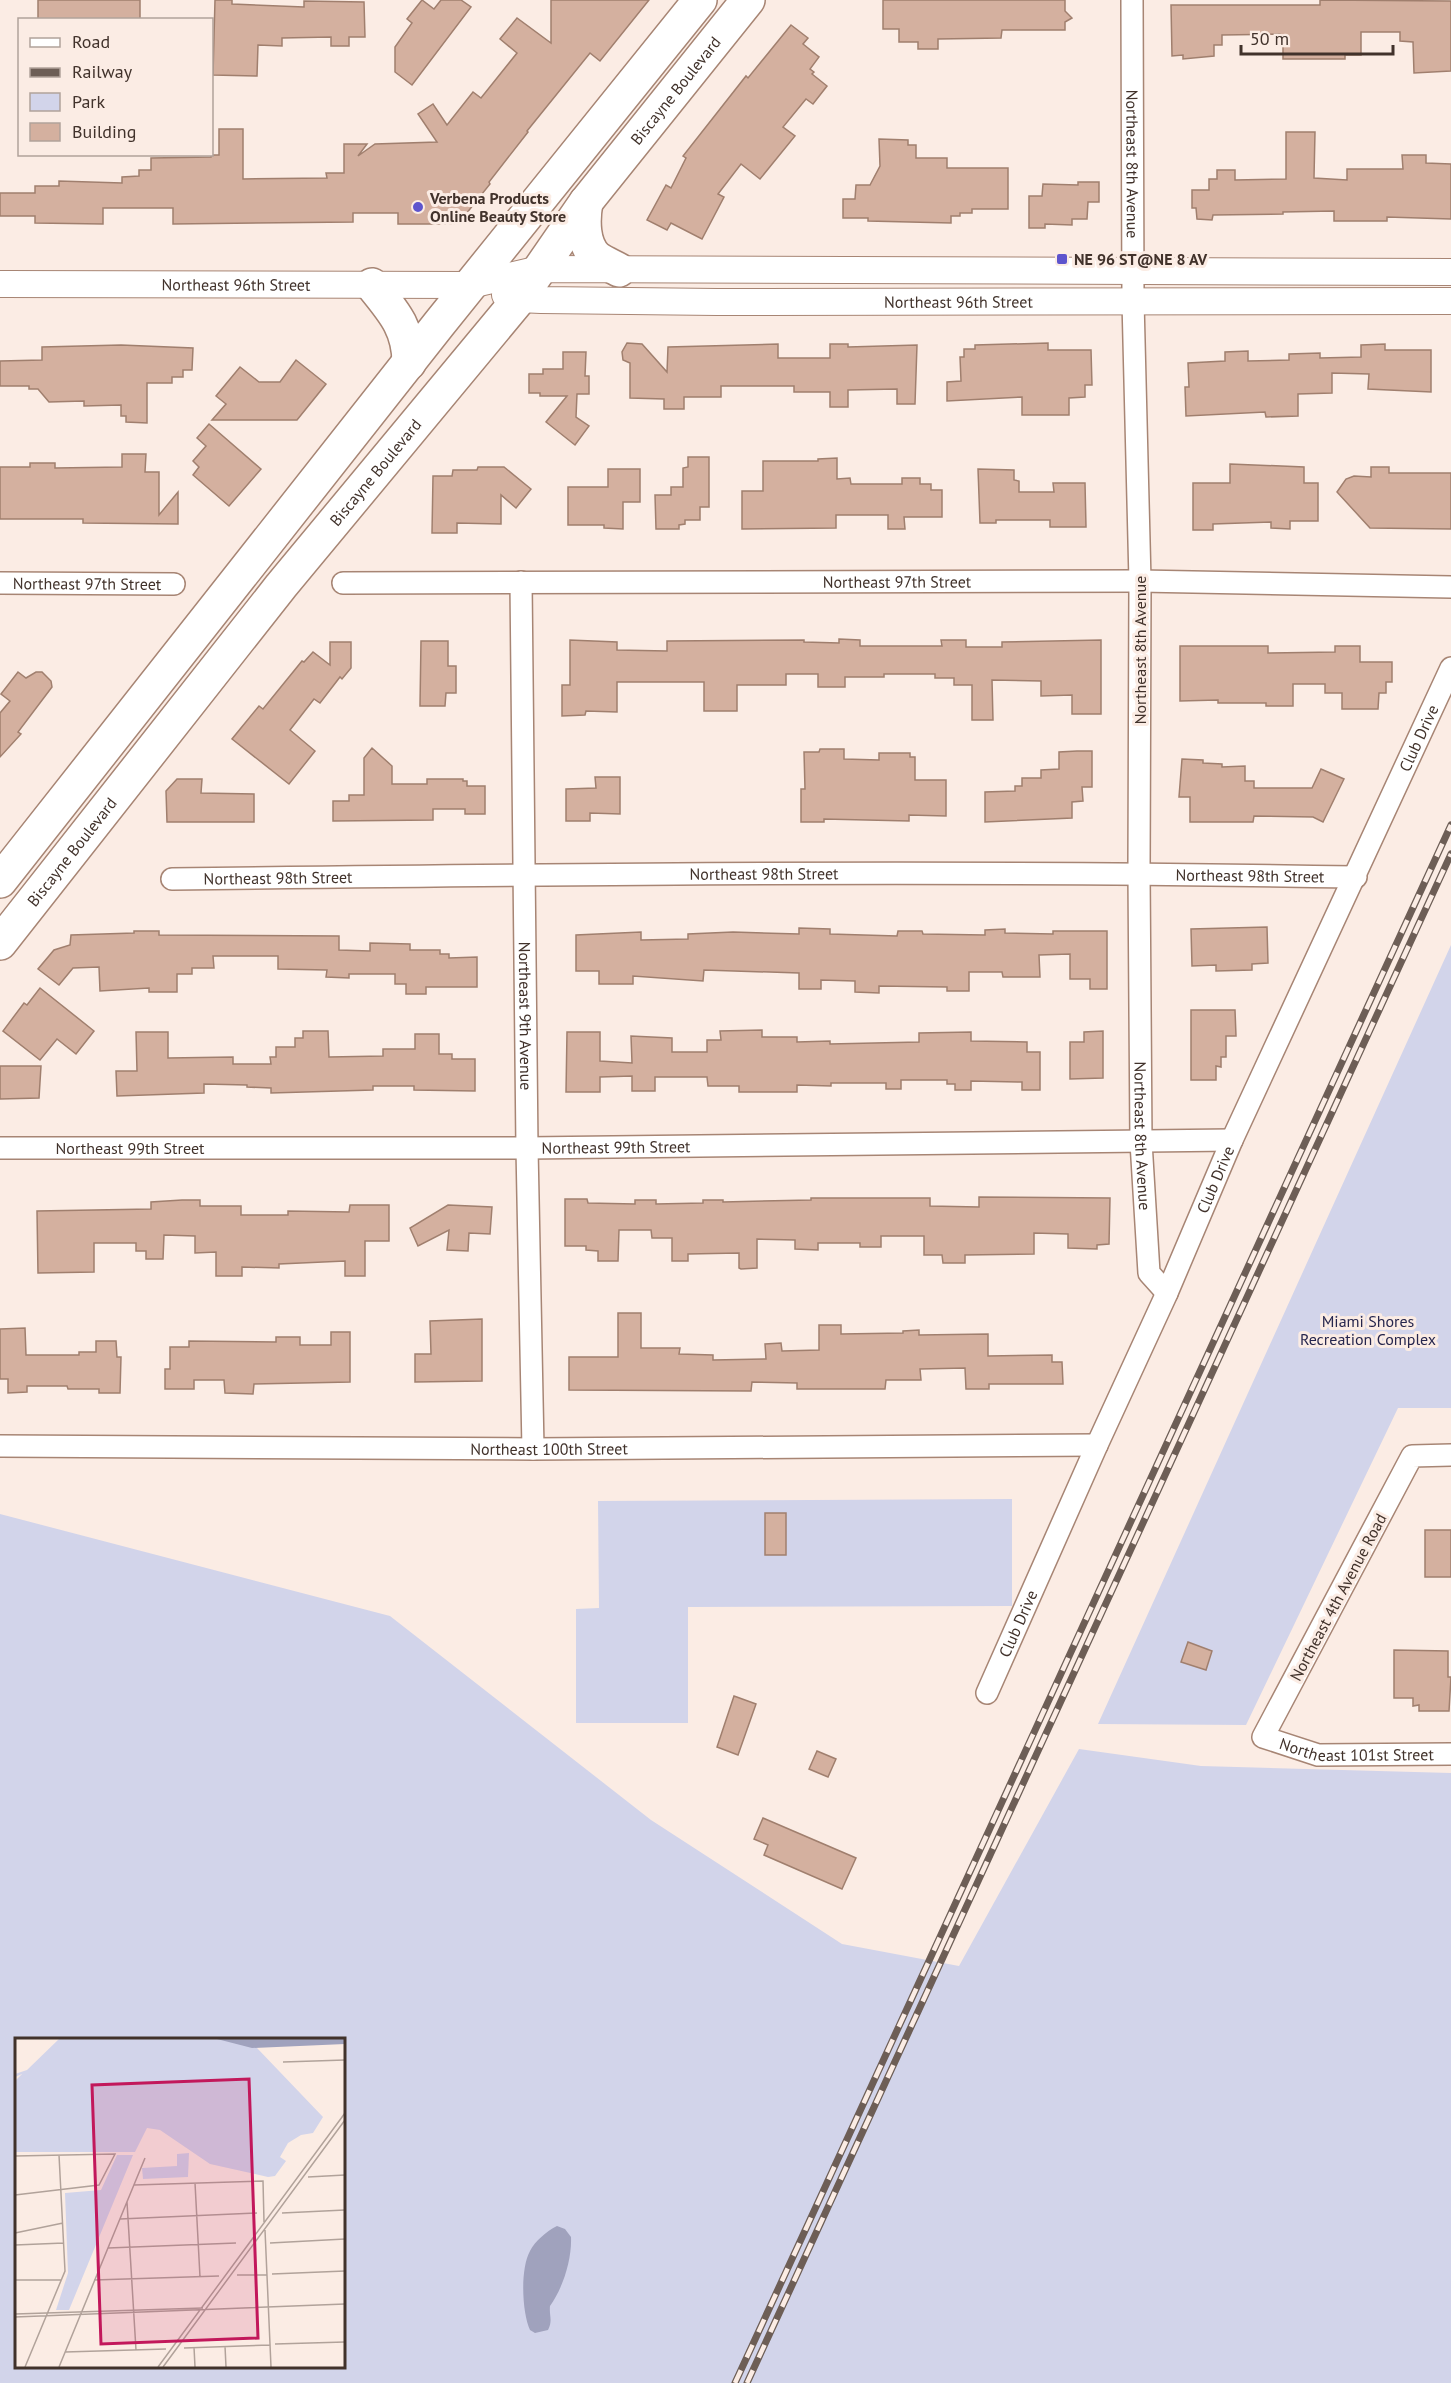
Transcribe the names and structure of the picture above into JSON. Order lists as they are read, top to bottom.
{
  "streets": {
    "main road": ["Biscayne Boulevard"],
    "street": [
      "Northeast 8th Avenue",
      "Northeast 96th Street",
      "Northeast 97th Street",
      "Club Drive",
      "Northeast 98th Street",
      "Northeast 9th Avenue",
      "Northeast 99th Street",
      "Northeast 100th Street",
      "Northeast 4th Avenue Road",
      "Northeast 101st Street"
    ]
  },
  "crossings": [
    ["Biscayne Boulevard", "Northeast 96th Street"],
    ["Northeast 8th Avenue", "Northeast 96th Street"],
    ["Northeast 8th Avenue", "Northeast 97th Street"],
    ["Northeast 8th Avenue", "Club Drive"],
    ["Northeast 8th Avenue", "Northeast 98th Street"],
    ["Northeast 8th Avenue", "Northeast 99th Street"],
    ["Northeast 97th Street", "Northeast 9th Avenue"],
    ["Club Drive", "Northeast 98th Street"],
    ["Club Drive", "Northeast 99th Street"],
    ["Club Drive", "Northeast 100th Street"],
    ["Northeast 98th Street", "Northeast 9th Avenue"],
    ["Northeast 9th Avenue", "Northeast 99th Street"],
    ["Northeast 9th Avenue", "Northeast 100th Street"],
    ["Northeast 4th Avenue Road", "Northeast 101st Street"]
  ],
  "parks": ["Miami Shores Recreation Complex"],
  "places": {
    "other": ["Verbena Products Online Beauty Store"],
    "transit": ["NE 96 ST@NE 8 AV"]
  },
  "legend": [
    "Road",
    "Railway",
    "Park",
    "Building"
  ],
  "scale_bar": "50 m"
}
